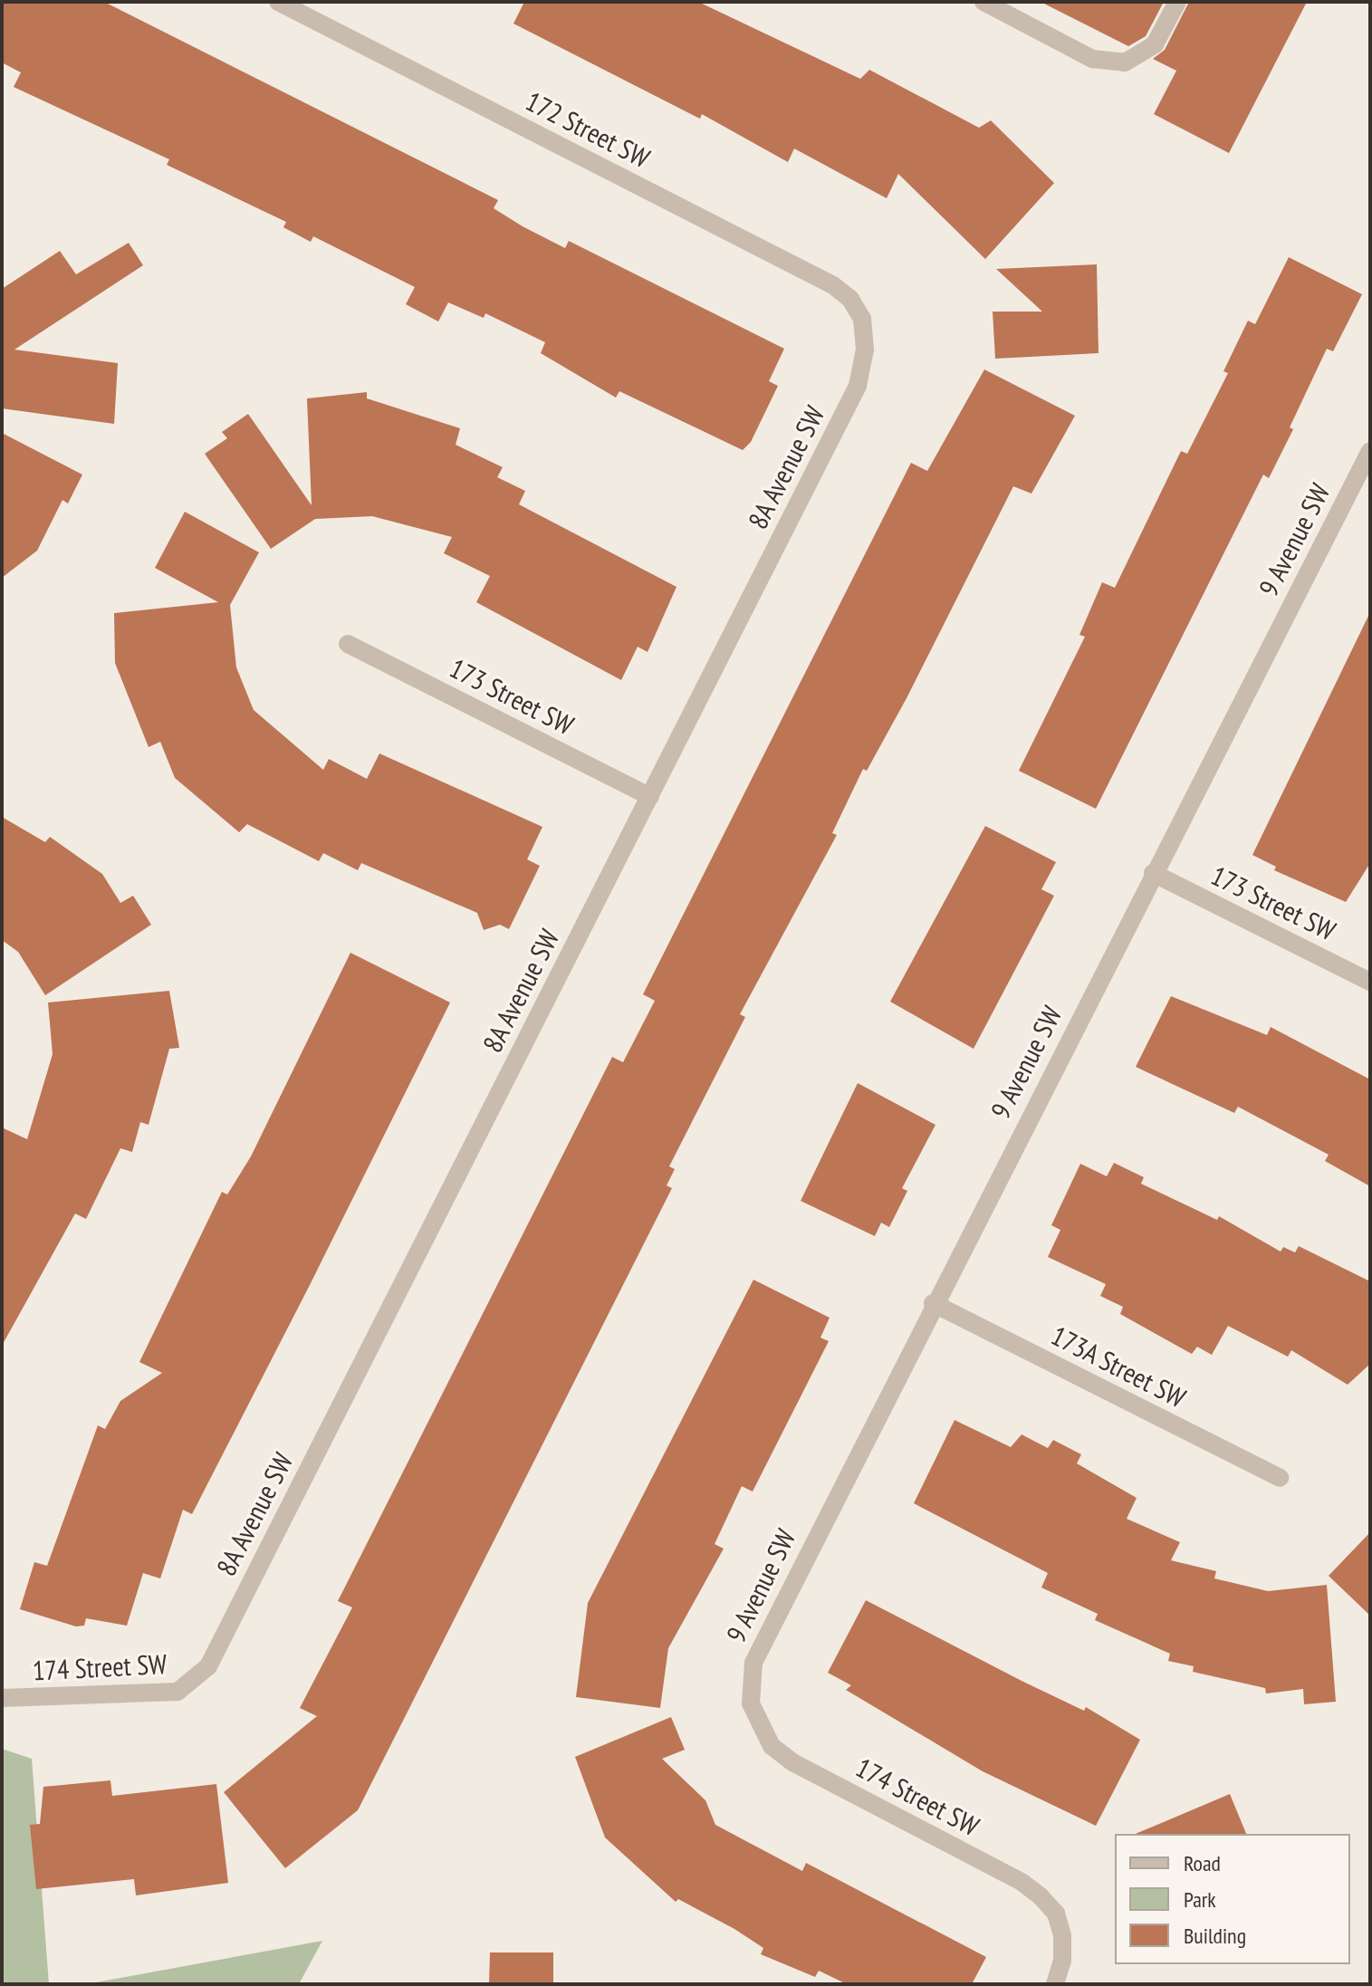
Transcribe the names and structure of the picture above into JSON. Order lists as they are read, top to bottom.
{
  "streets": {
    "street": [
      "172 Street SW",
      "8A Avenue SW",
      "9 Avenue SW",
      "173 Street SW",
      "173A Street SW",
      "174 Street SW"
    ]
  },
  "crossings": [
    ["172 Street SW", "8A Avenue SW"],
    ["8A Avenue SW", "173 Street SW"],
    ["8A Avenue SW", "174 Street SW"],
    ["9 Avenue SW", "173 Street SW"],
    ["9 Avenue SW", "173A Street SW"],
    ["9 Avenue SW", "174 Street SW"]
  ],
  "legend": ["Road", "Park", "Building"]
}
